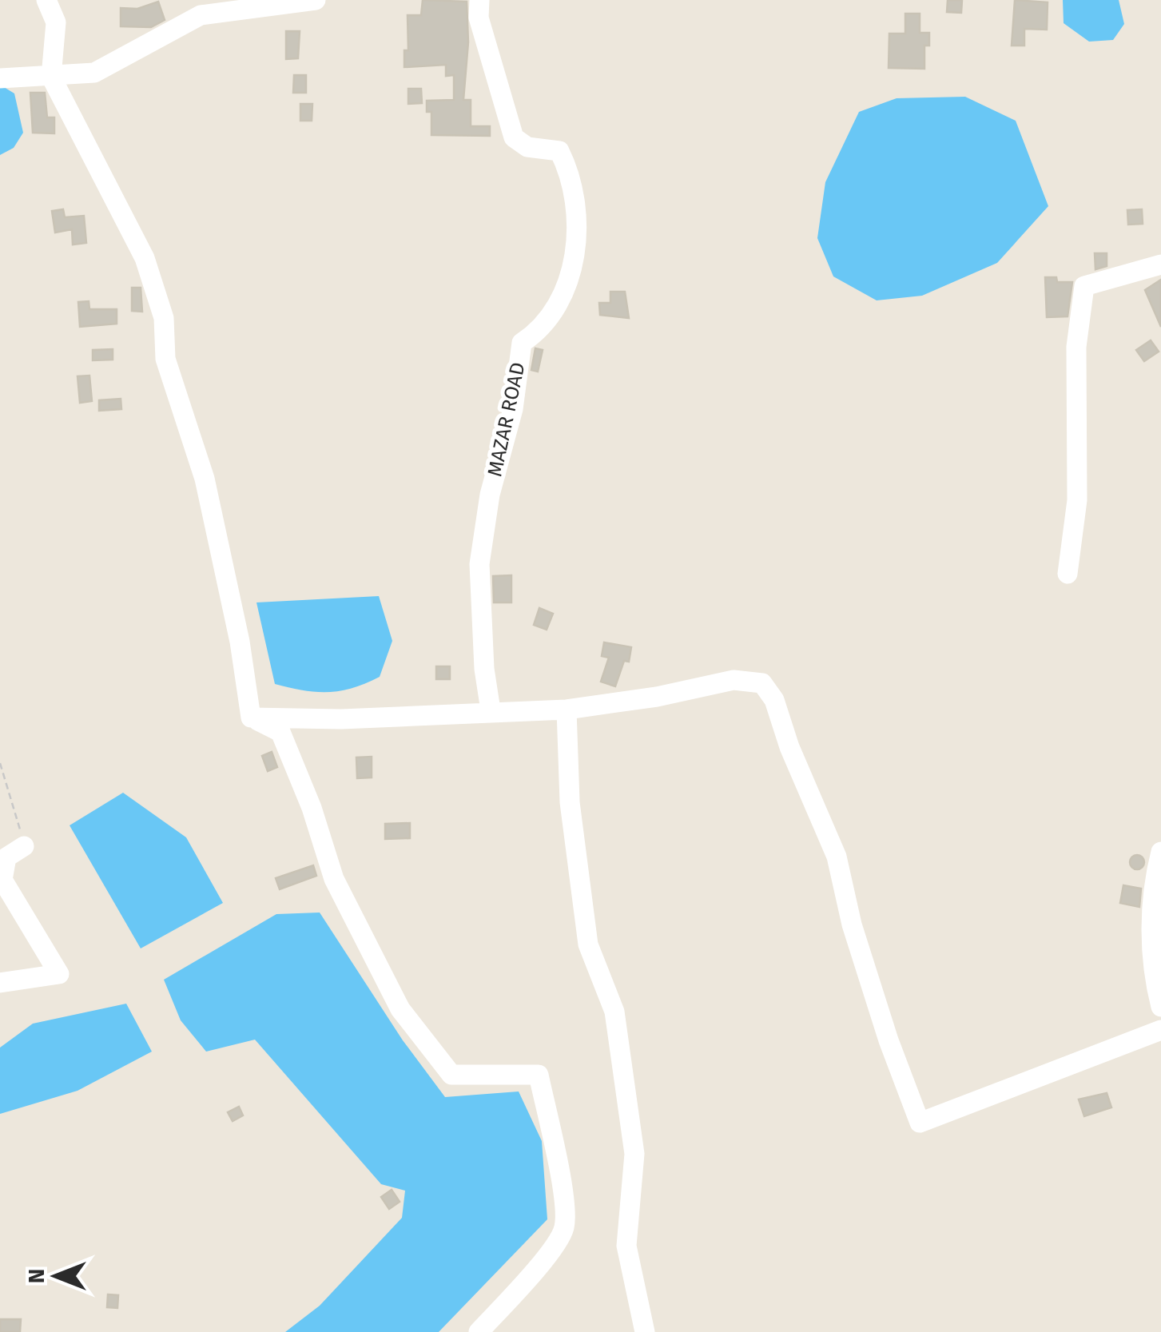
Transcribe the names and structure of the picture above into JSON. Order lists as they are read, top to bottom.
{
  "streets": {
    "street": ["MAZAR ROAD"]
  },
  "north": "left"
}
